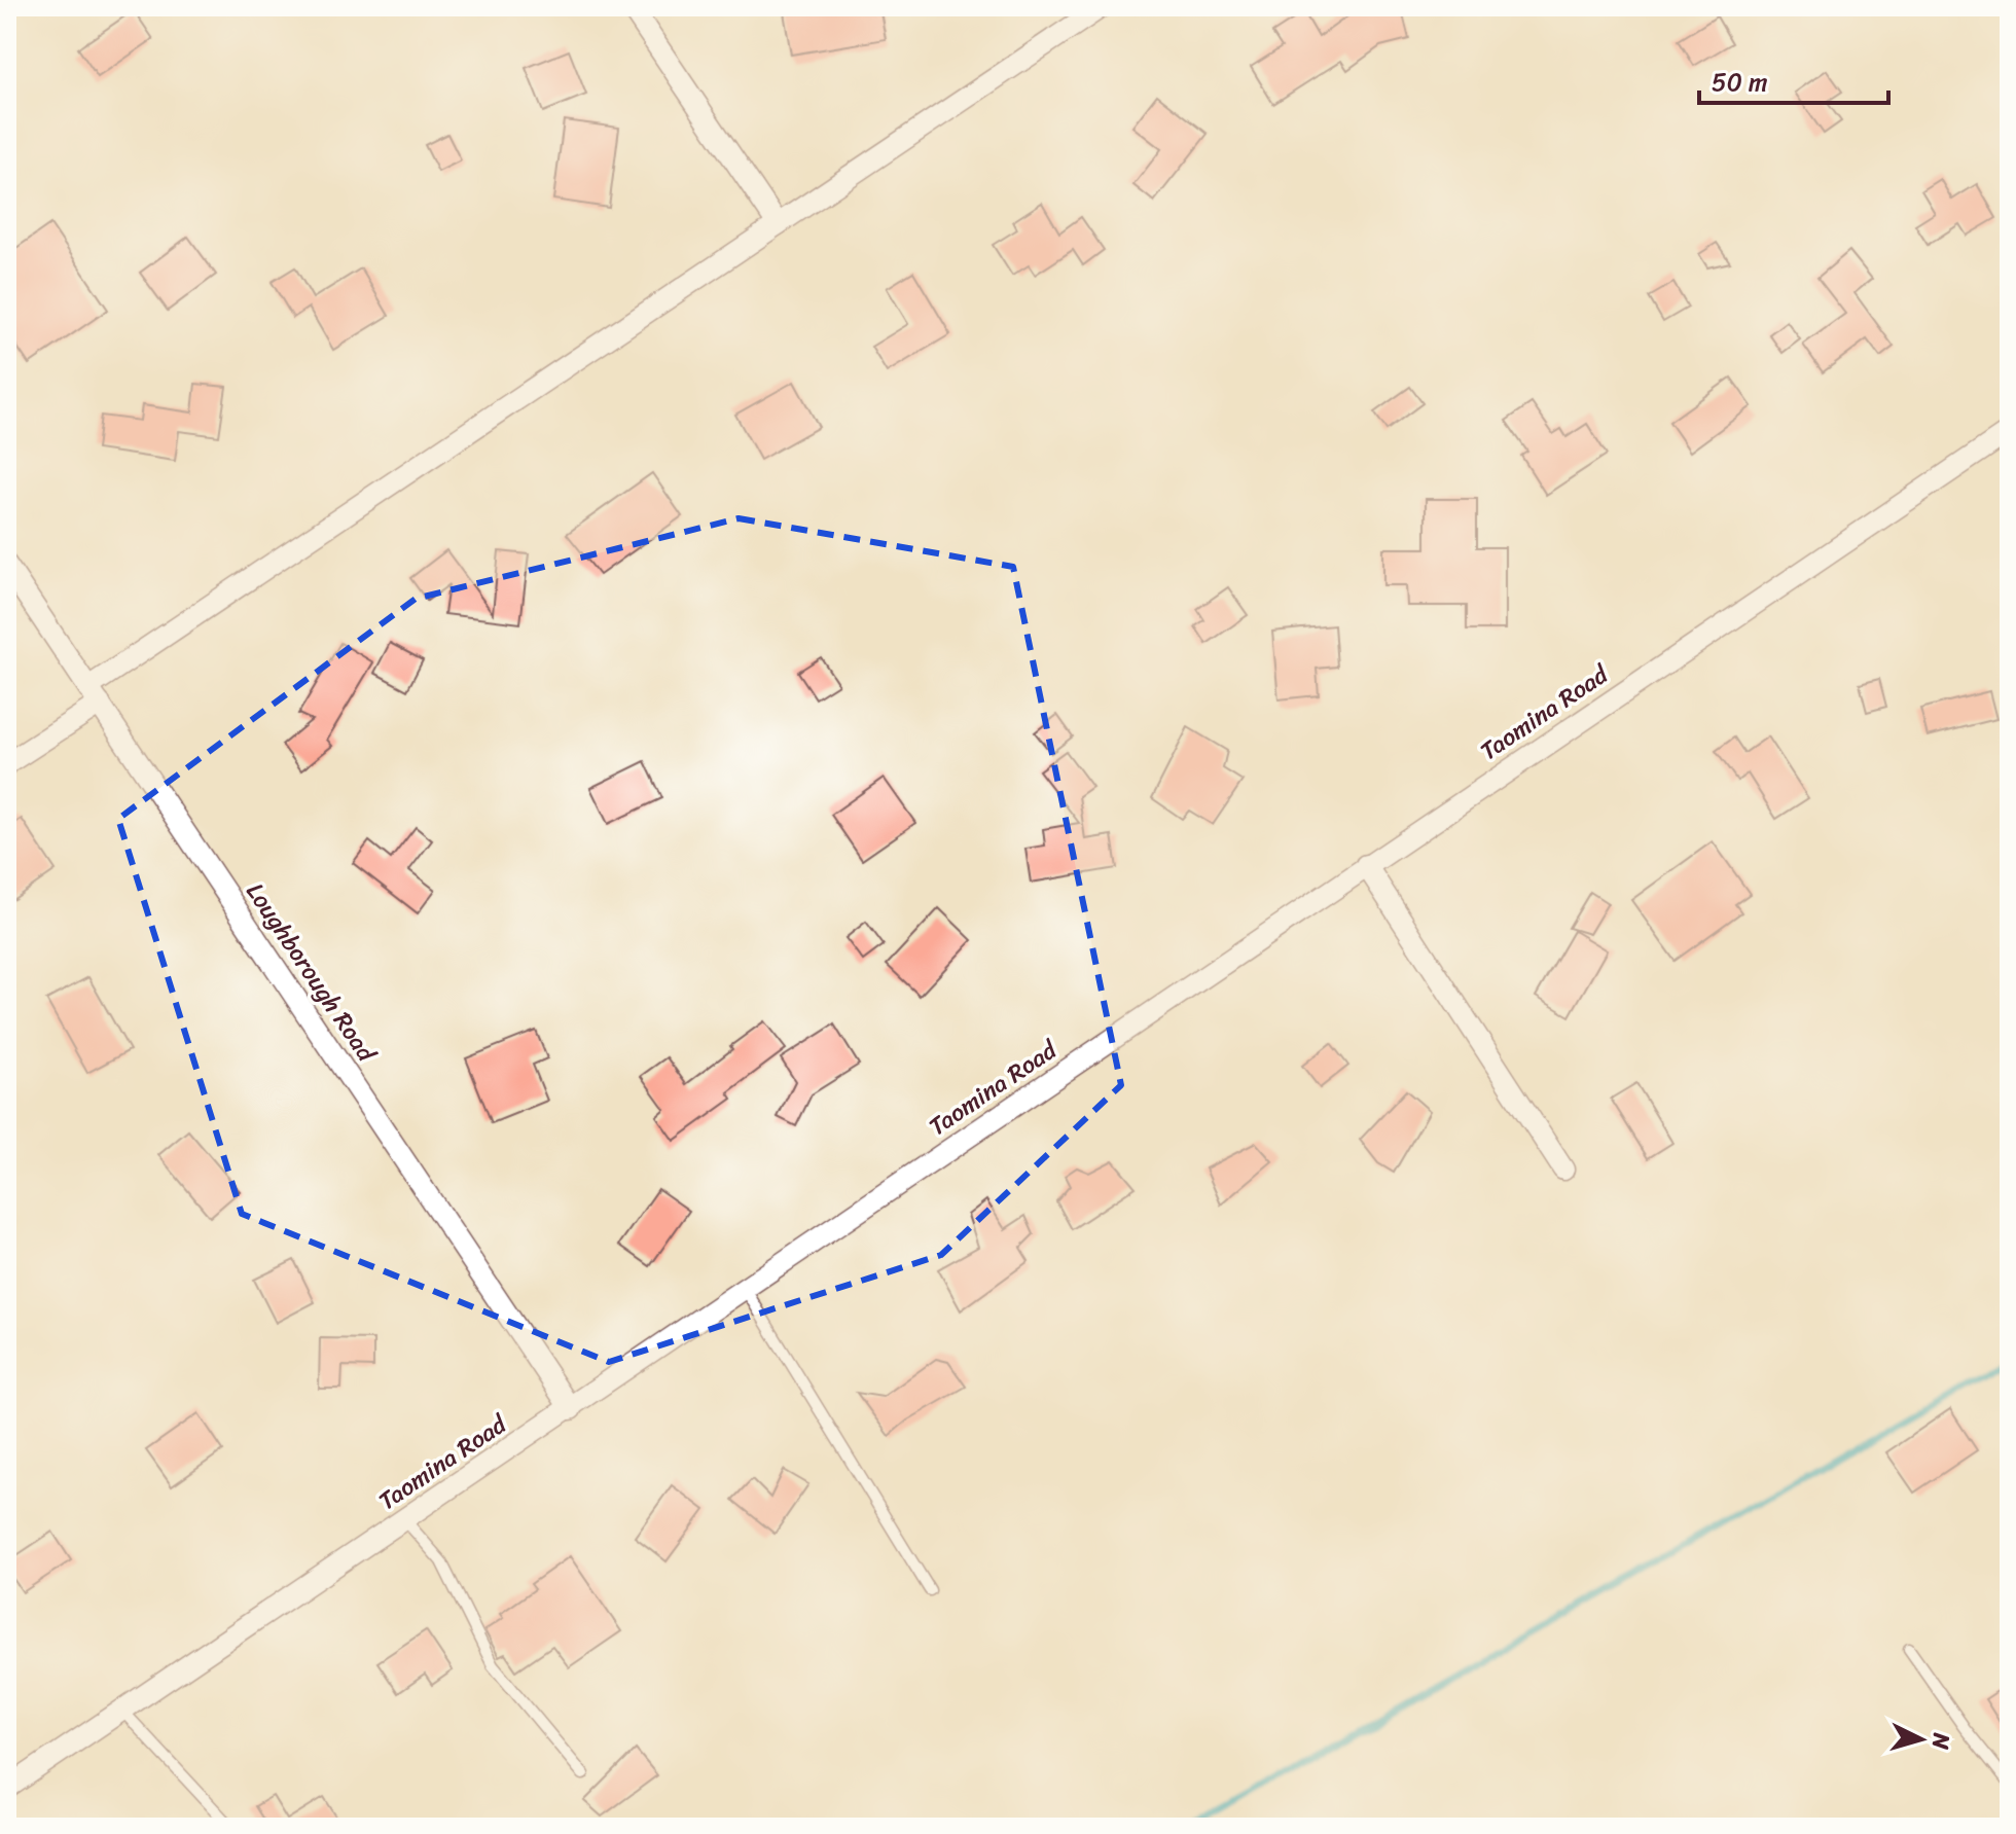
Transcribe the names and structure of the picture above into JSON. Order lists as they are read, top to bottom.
{
  "streets": {
    "street": ["Taomina Road", "Loughborough Road"]
  },
  "crossings": [
    ["Taomina Road", "Loughborough Road"]
  ],
  "scale_bar": "50 m",
  "north": "right"
}
